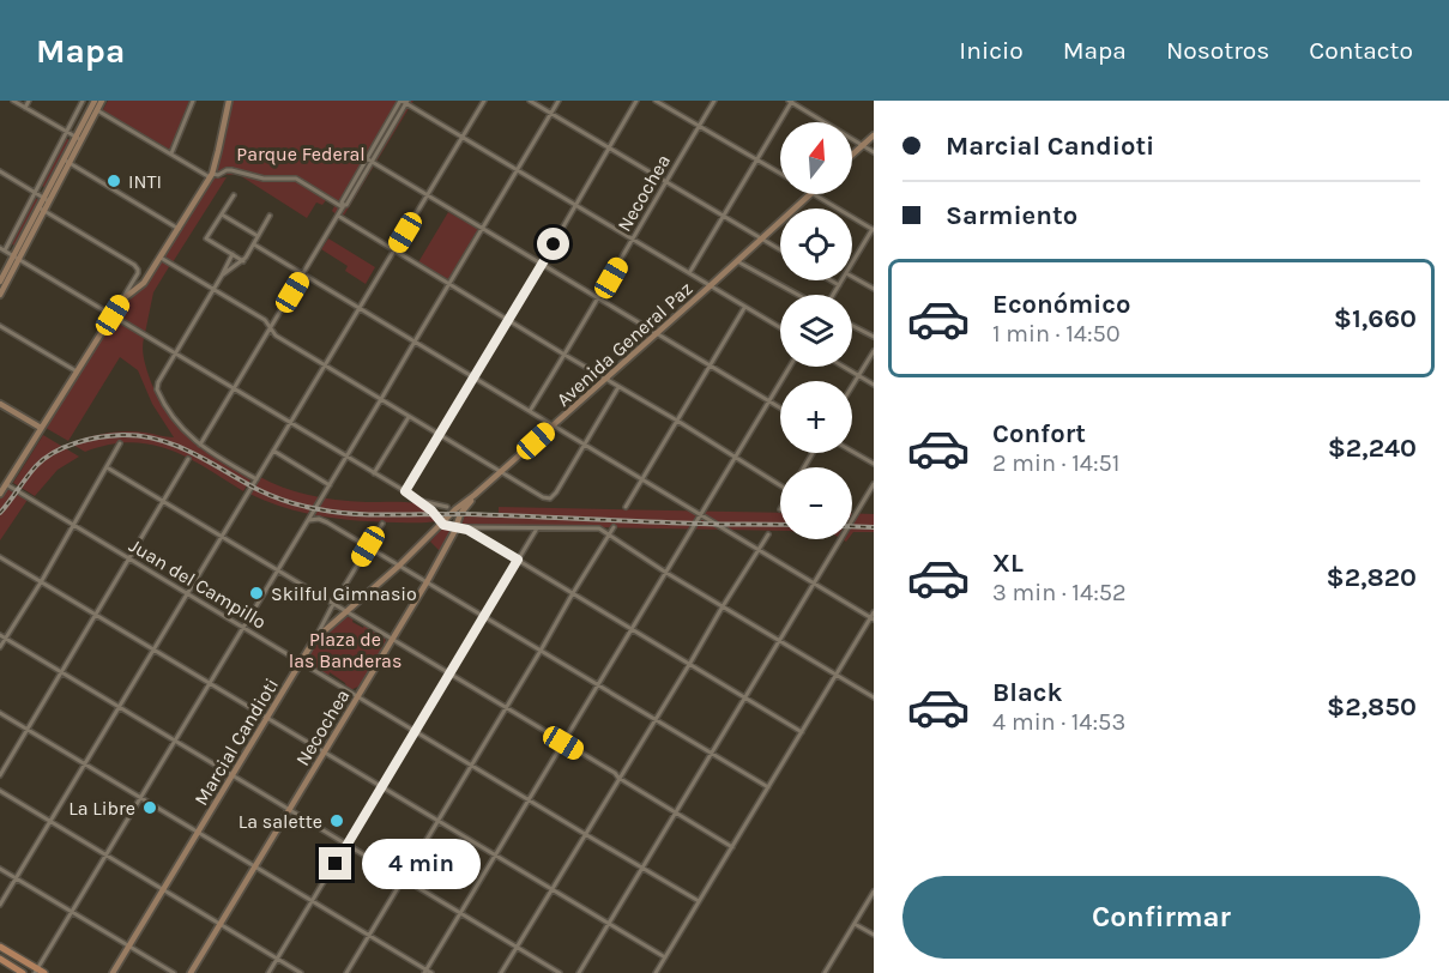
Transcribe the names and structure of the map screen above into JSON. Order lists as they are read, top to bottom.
{
  "streets": {
    "main road": ["Necochea", "Avenida General Paz", "Marcial Candioti"],
    "street": ["Juan del Campillo"]
  },
  "crossings": [
    ["Necochea", "Avenida General Paz"],
    ["Necochea", "Juan del Campillo"],
    ["Avenida General Paz", "Marcial Candioti"],
    ["Juan del Campillo", "Marcial Candioti"]
  ],
  "parks": ["Parque Federal", "Plaza de las Banderas"],
  "places": [
    "INTI",
    "Skilful Gimnasio",
    "La Libre",
    "La salette"
  ],
  "north": "top",
  "page": {
    "header": "Mapa",
    "nav": [
      "Inicio",
      "Mapa",
      "Nosotros",
      "Contacto"
    ],
    "banner": ["Marcial Candioti", "Sarmiento"],
    "map_buttons": ["+", "−"],
    "list": [
      {
        "name": "Económico",
        "note": "1 min · 14:50",
        "value": "$1,660"
      },
      {
        "name": "Confort",
        "note": "2 min · 14:51",
        "value": "$2,240"
      },
      {
        "name": "XL",
        "note": "3 min · 14:52",
        "value": "$2,820"
      },
      {
        "name": "Black",
        "note": "4 min · 14:53",
        "value": "$2,850"
      }
    ],
    "bubble": "4 min",
    "buttons": "Confirmar"
  }
}
